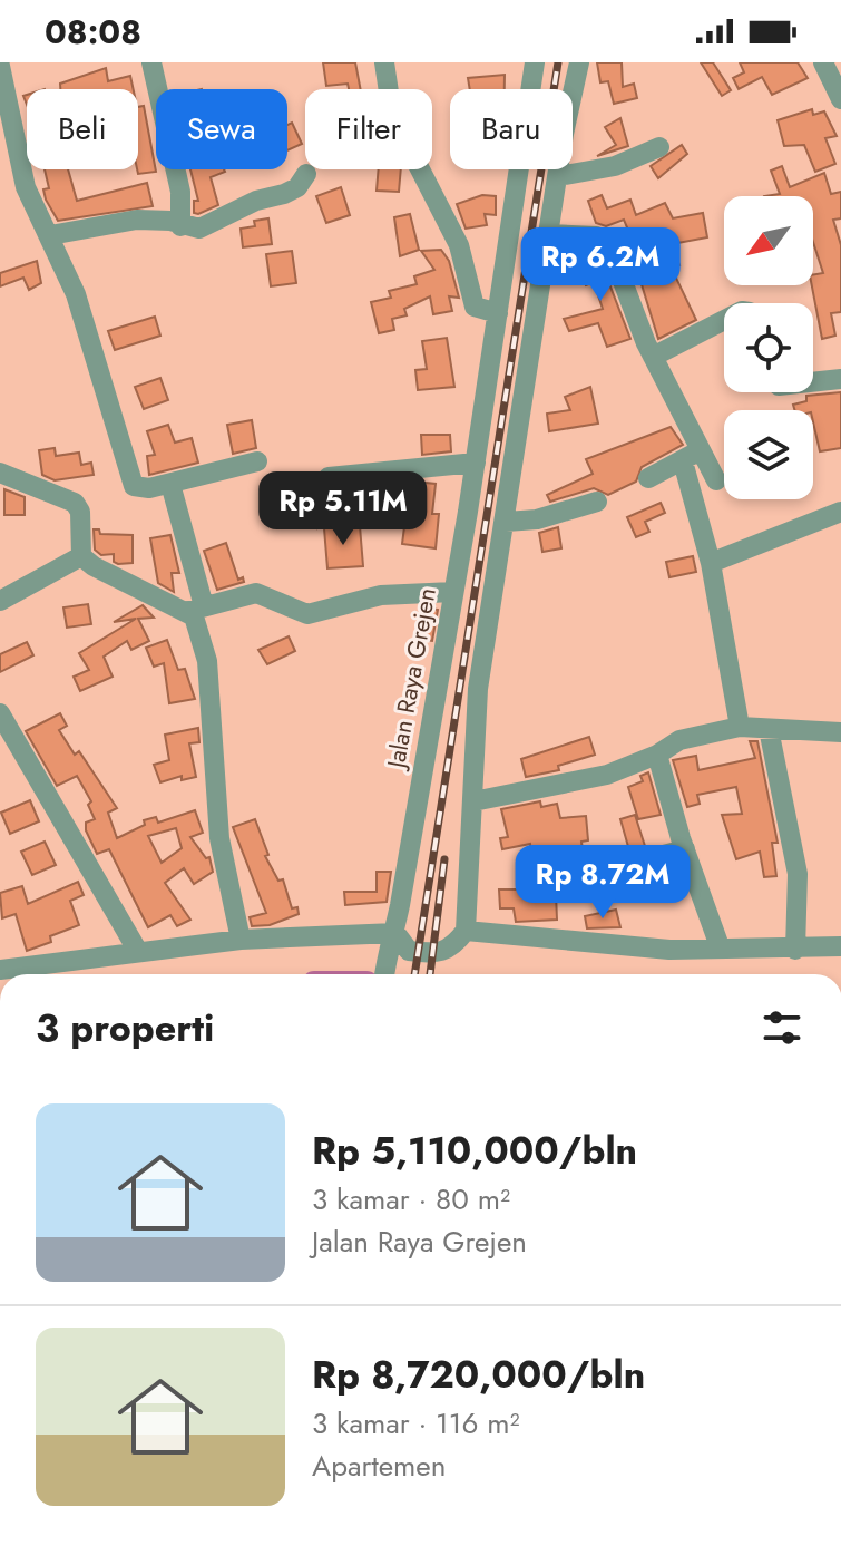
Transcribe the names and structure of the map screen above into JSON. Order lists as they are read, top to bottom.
{
  "streets": {
    "street": ["Jalan Raya Grejen"]
  },
  "north": "bottom left",
  "page": {
    "status": "08:08",
    "chip": [
      "Beli",
      "Sewa",
      "Filter",
      "Baru"
    ],
    "price": ["Rp 6.2M", "Rp 5.11M", "Rp 8.72M"],
    "heading": "3 properti",
    "list": [
      {
        "name": "Rp 5,110,000/bln",
        "note": "3 kamar · 80 m² · Jalan Raya Grejen"
      },
      {
        "name": "Rp 8,720,000/bln",
        "note": "3 kamar · 116 m² · Apartemen"
      }
    ]
  }
}
